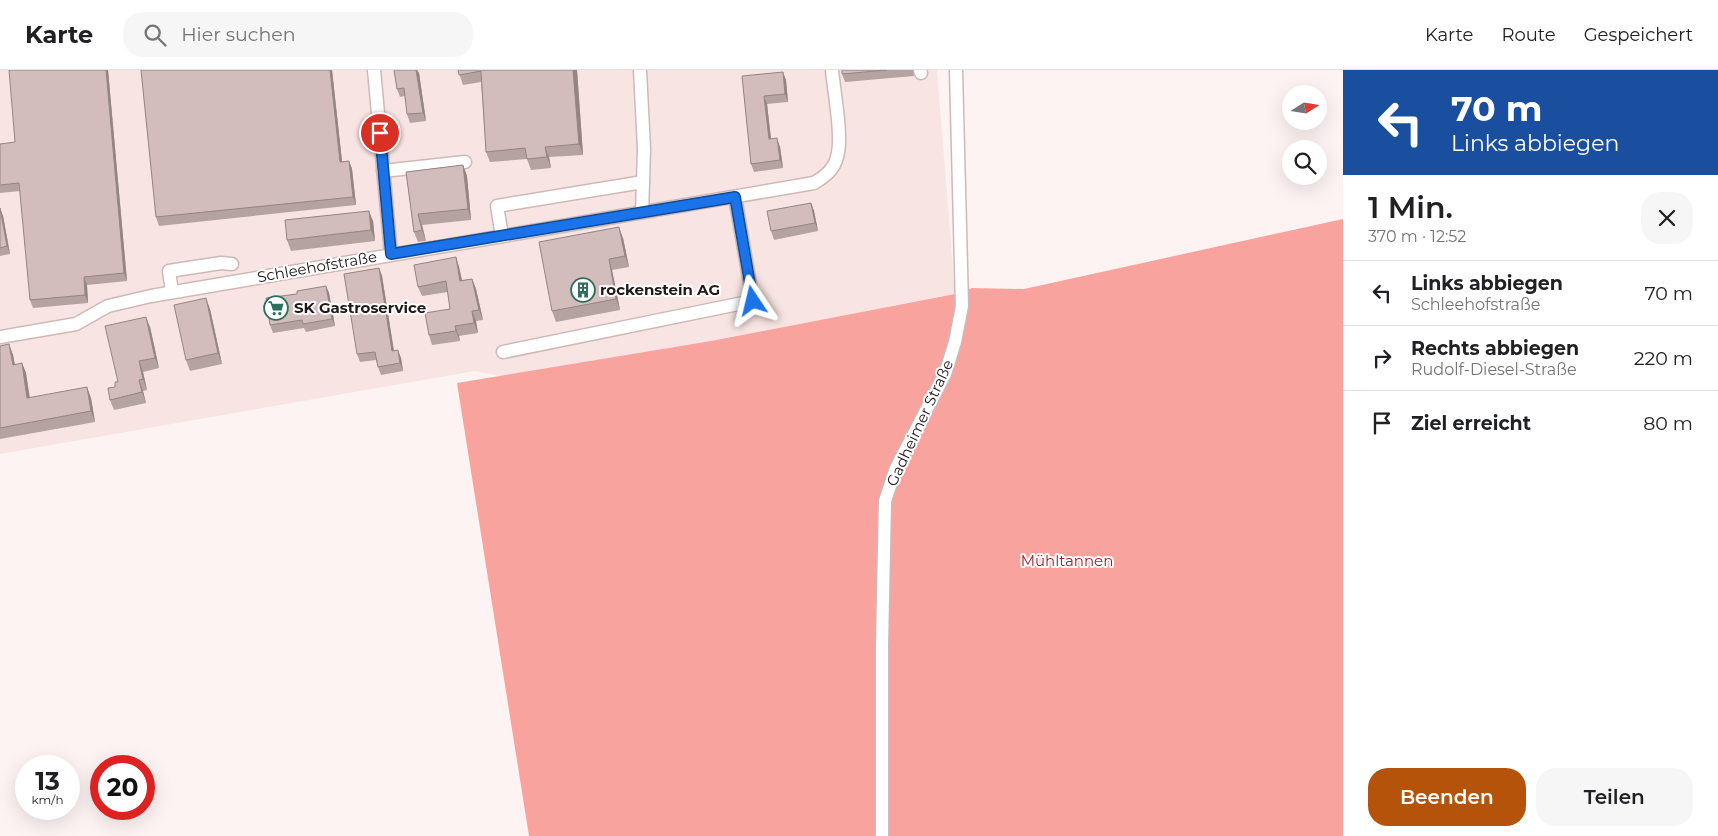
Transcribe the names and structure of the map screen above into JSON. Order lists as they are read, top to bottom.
{
  "streets": {
    "street": ["Schleehofstraße", "Gadheimer Straße"]
  },
  "parks": ["Mühltannen"],
  "places": {
    "building": ["rockenstein AG"],
    "supermarket": ["SK Gastroservice"]
  },
  "north": "right",
  "page": {
    "header": "Karte",
    "search": "Hier suchen",
    "nav": ["Karte", "Route", "Gespeichert"],
    "turn": ["70 m", "Links abbiegen"],
    "heading": ["1 Min.", "370 m · 12:52"],
    "list": [
      {
        "name": "Links abbiegen",
        "note": "Schleehofstraße",
        "value": "70 m"
      },
      {
        "name": "Rechts abbiegen",
        "note": "Rudolf-Diesel-Straße",
        "value": "220 m"
      },
      {
        "name": "Ziel erreicht",
        "value": "80 m"
      }
    ],
    "speed": "13 km/h",
    "limit": "20",
    "buttons": ["Beenden", "Teilen"]
  }
}
